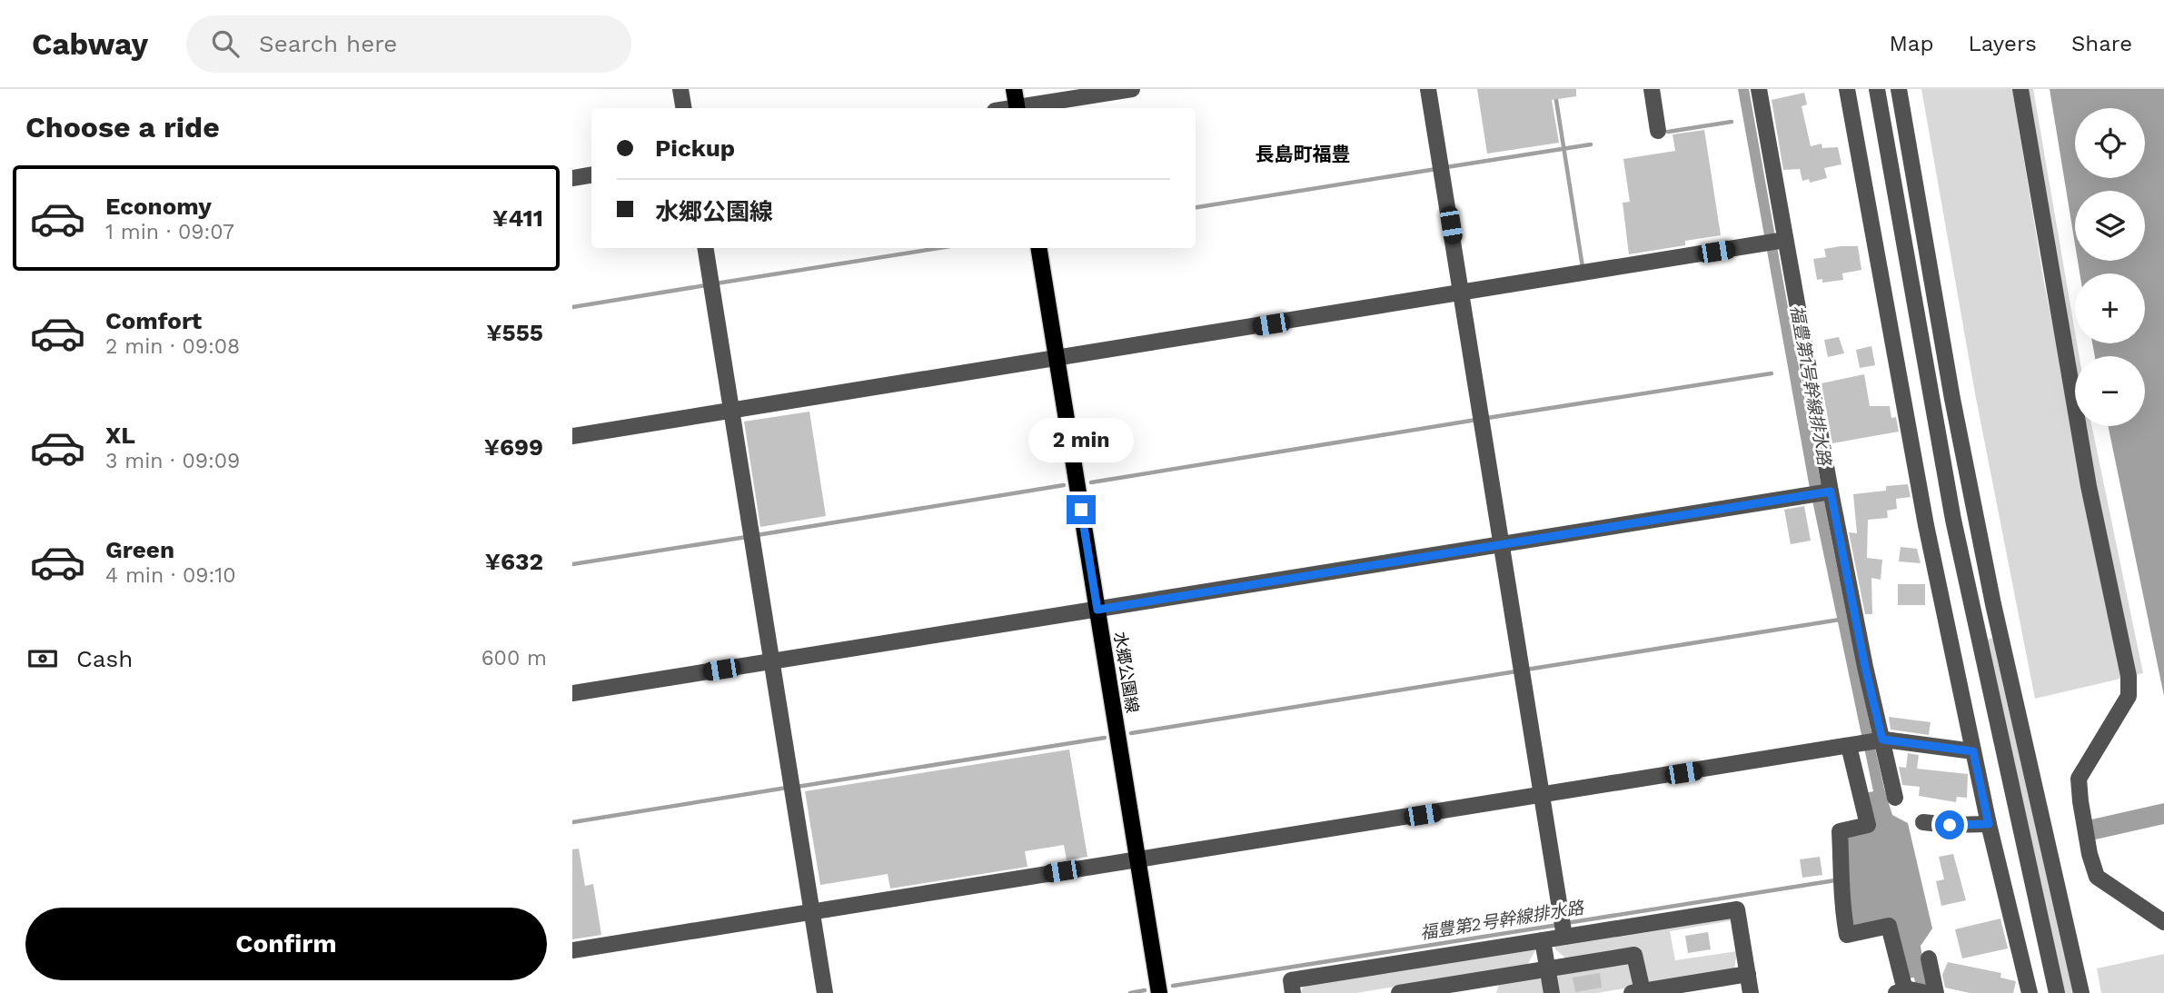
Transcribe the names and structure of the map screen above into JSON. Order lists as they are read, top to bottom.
{
  "streets": {
    "main road": ["水郷公園線"]
  },
  "districts": ["長島町福豊"],
  "water": ["福豊第1号幹線排水路", "福豊第2号幹線排水路"],
  "page": {
    "header": "Cabway",
    "search": "Search here",
    "nav": ["Map", "Layers", "Share"],
    "heading": "Choose a ride",
    "map_buttons": ["+", "−"],
    "banner": ["Pickup", "水郷公園線"],
    "list": [
      {
        "name": "Economy",
        "note": "1 min · 09:07",
        "value": "¥411"
      },
      {
        "name": "Comfort",
        "note": "2 min · 09:08",
        "value": "¥555"
      },
      {
        "name": "XL",
        "note": "3 min · 09:09",
        "value": "¥699"
      },
      {
        "name": "Green",
        "note": "4 min · 09:10",
        "value": "¥632"
      }
    ],
    "bubble": "2 min",
    "pay": ["Cash", "600 m"],
    "buttons": "Confirm"
  }
}
